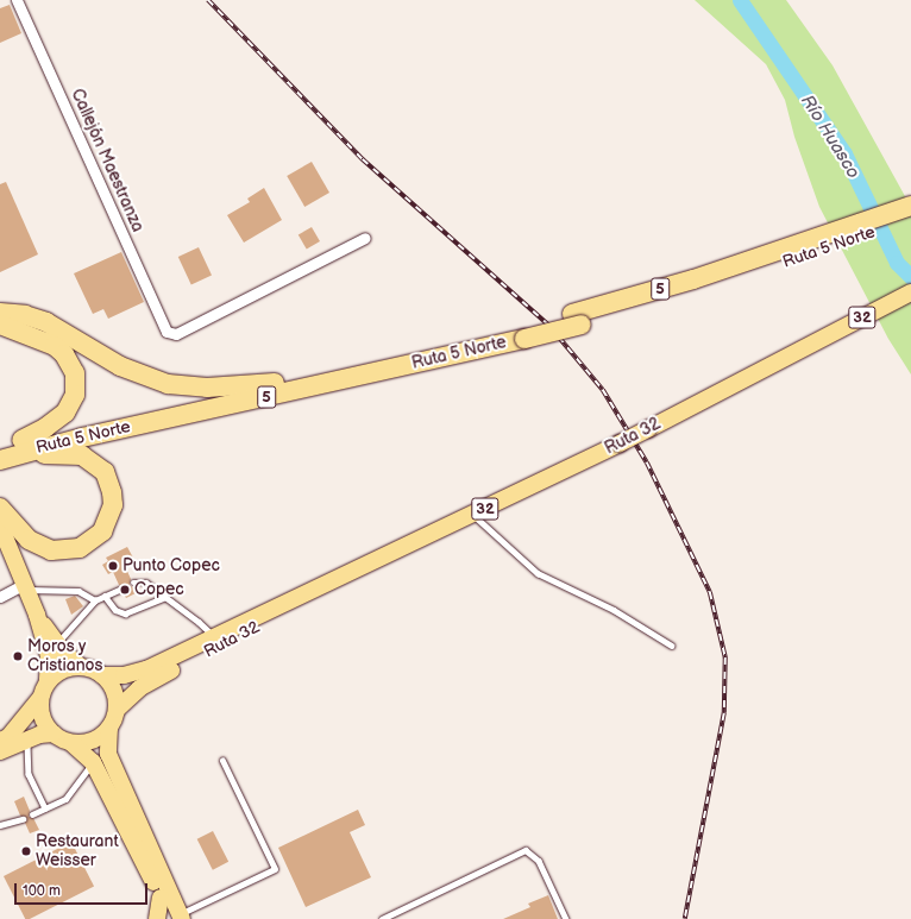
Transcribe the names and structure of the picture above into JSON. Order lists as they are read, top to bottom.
{
  "streets": {
    "highway": ["Ruta 5 Norte", "5"],
    "main road": ["32", "Ruta 32"],
    "street": ["Callejón Maestranza"]
  },
  "crossings": [
    ["32", "Ruta 32"]
  ],
  "water": ["Río Huasco"],
  "places": [
    "Punto Copec",
    "Copec",
    "Moros y Cristianos",
    "Restaurant Weisser"
  ],
  "scale_bar": "100 m"
}
